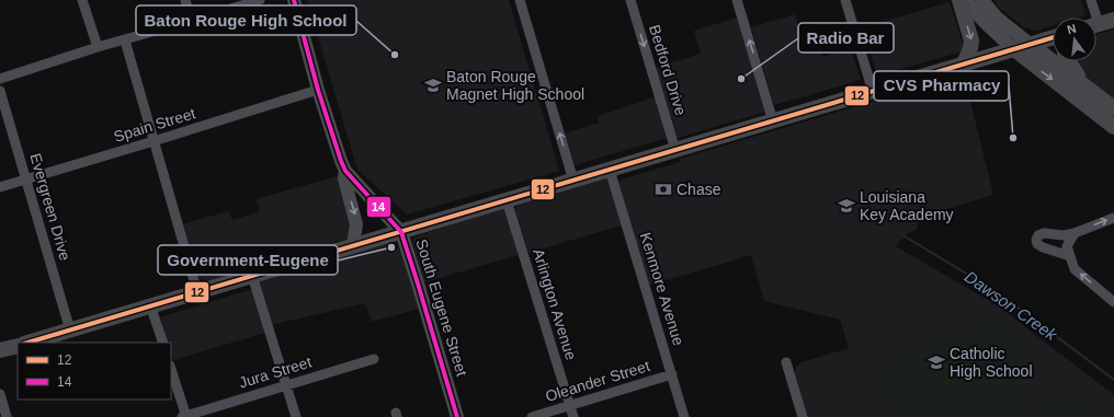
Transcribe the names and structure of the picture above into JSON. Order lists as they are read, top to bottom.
{
  "streets": {
    "street": [
      "Bedford Drive",
      "Spain Street",
      "Evergreen Drive",
      "Kenmore Avenue",
      "Arlington Avenue",
      "South Eugene Street",
      "Jura Street",
      "Oleander Street"
    ]
  },
  "crossings": [
    ["Spain Street", "Evergreen Drive"],
    ["Spain Street", "South Eugene Street"],
    ["Kenmore Avenue", "Oleander Street"],
    ["Arlington Avenue", "Oleander Street"]
  ],
  "one_way": ["Bedford Drive"],
  "water": ["Dawson Creek"],
  "places": {
    "other": [
      "Baton Rouge High School",
      "Radio Bar",
      "CVS Pharmacy",
      "Government-Eugene"
    ],
    "school or university": ["Baton Rouge Magnet High School", "Louisiana Key Academy", "Catholic High School"],
    "bank": ["Chase"]
  },
  "lines": ["transit line 14", "transit line 12"],
  "legend": ["12", "14"],
  "north": "top"
}
